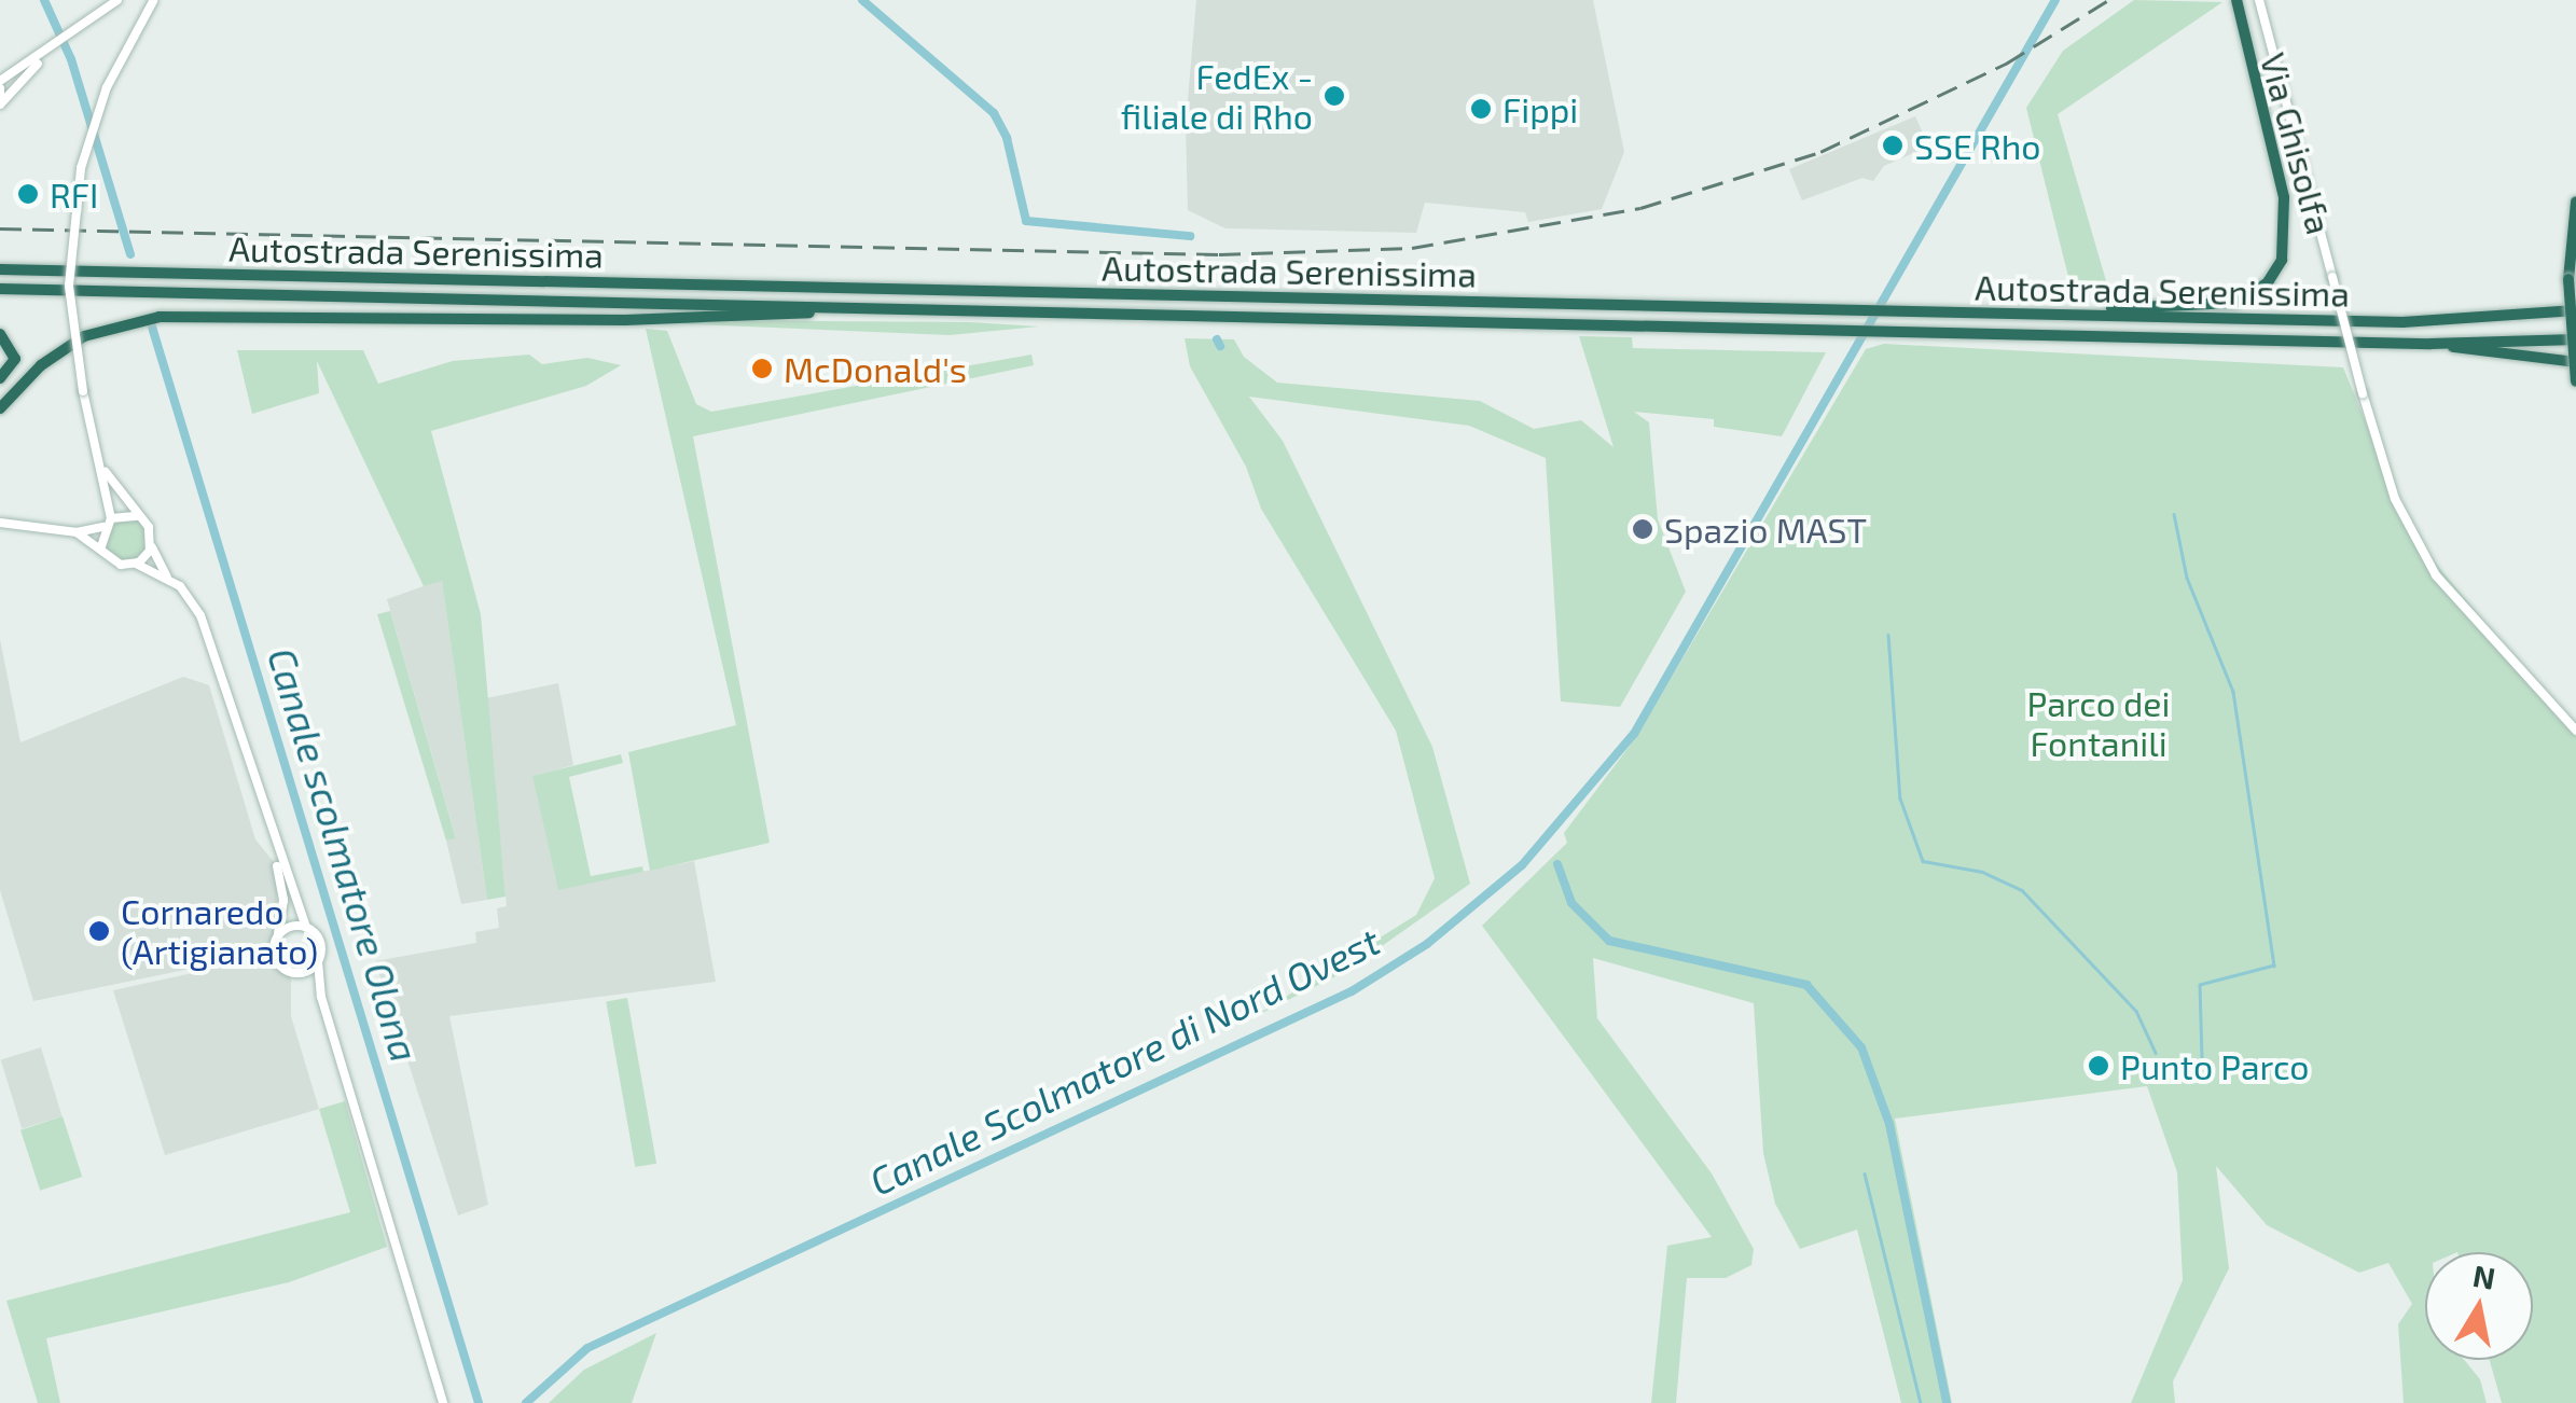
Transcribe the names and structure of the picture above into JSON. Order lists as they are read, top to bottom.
{
  "streets": {
    "highway": ["Autostrada Serenissima"],
    "main road": ["Via Ghisolfa"]
  },
  "water": ["Canale scolmatore Olona", "Canale Scolmatore di Nord Ovest"],
  "parks": ["Parco dei Fontanili"],
  "places": [
    "FedEx - filiale di Rho",
    "Fippi",
    "SSE Rho",
    "RFI",
    "McDonald's",
    "Spazio MAST",
    "Cornaredo (Artigianato)",
    "Punto Parco"
  ],
  "north": "top"
}
